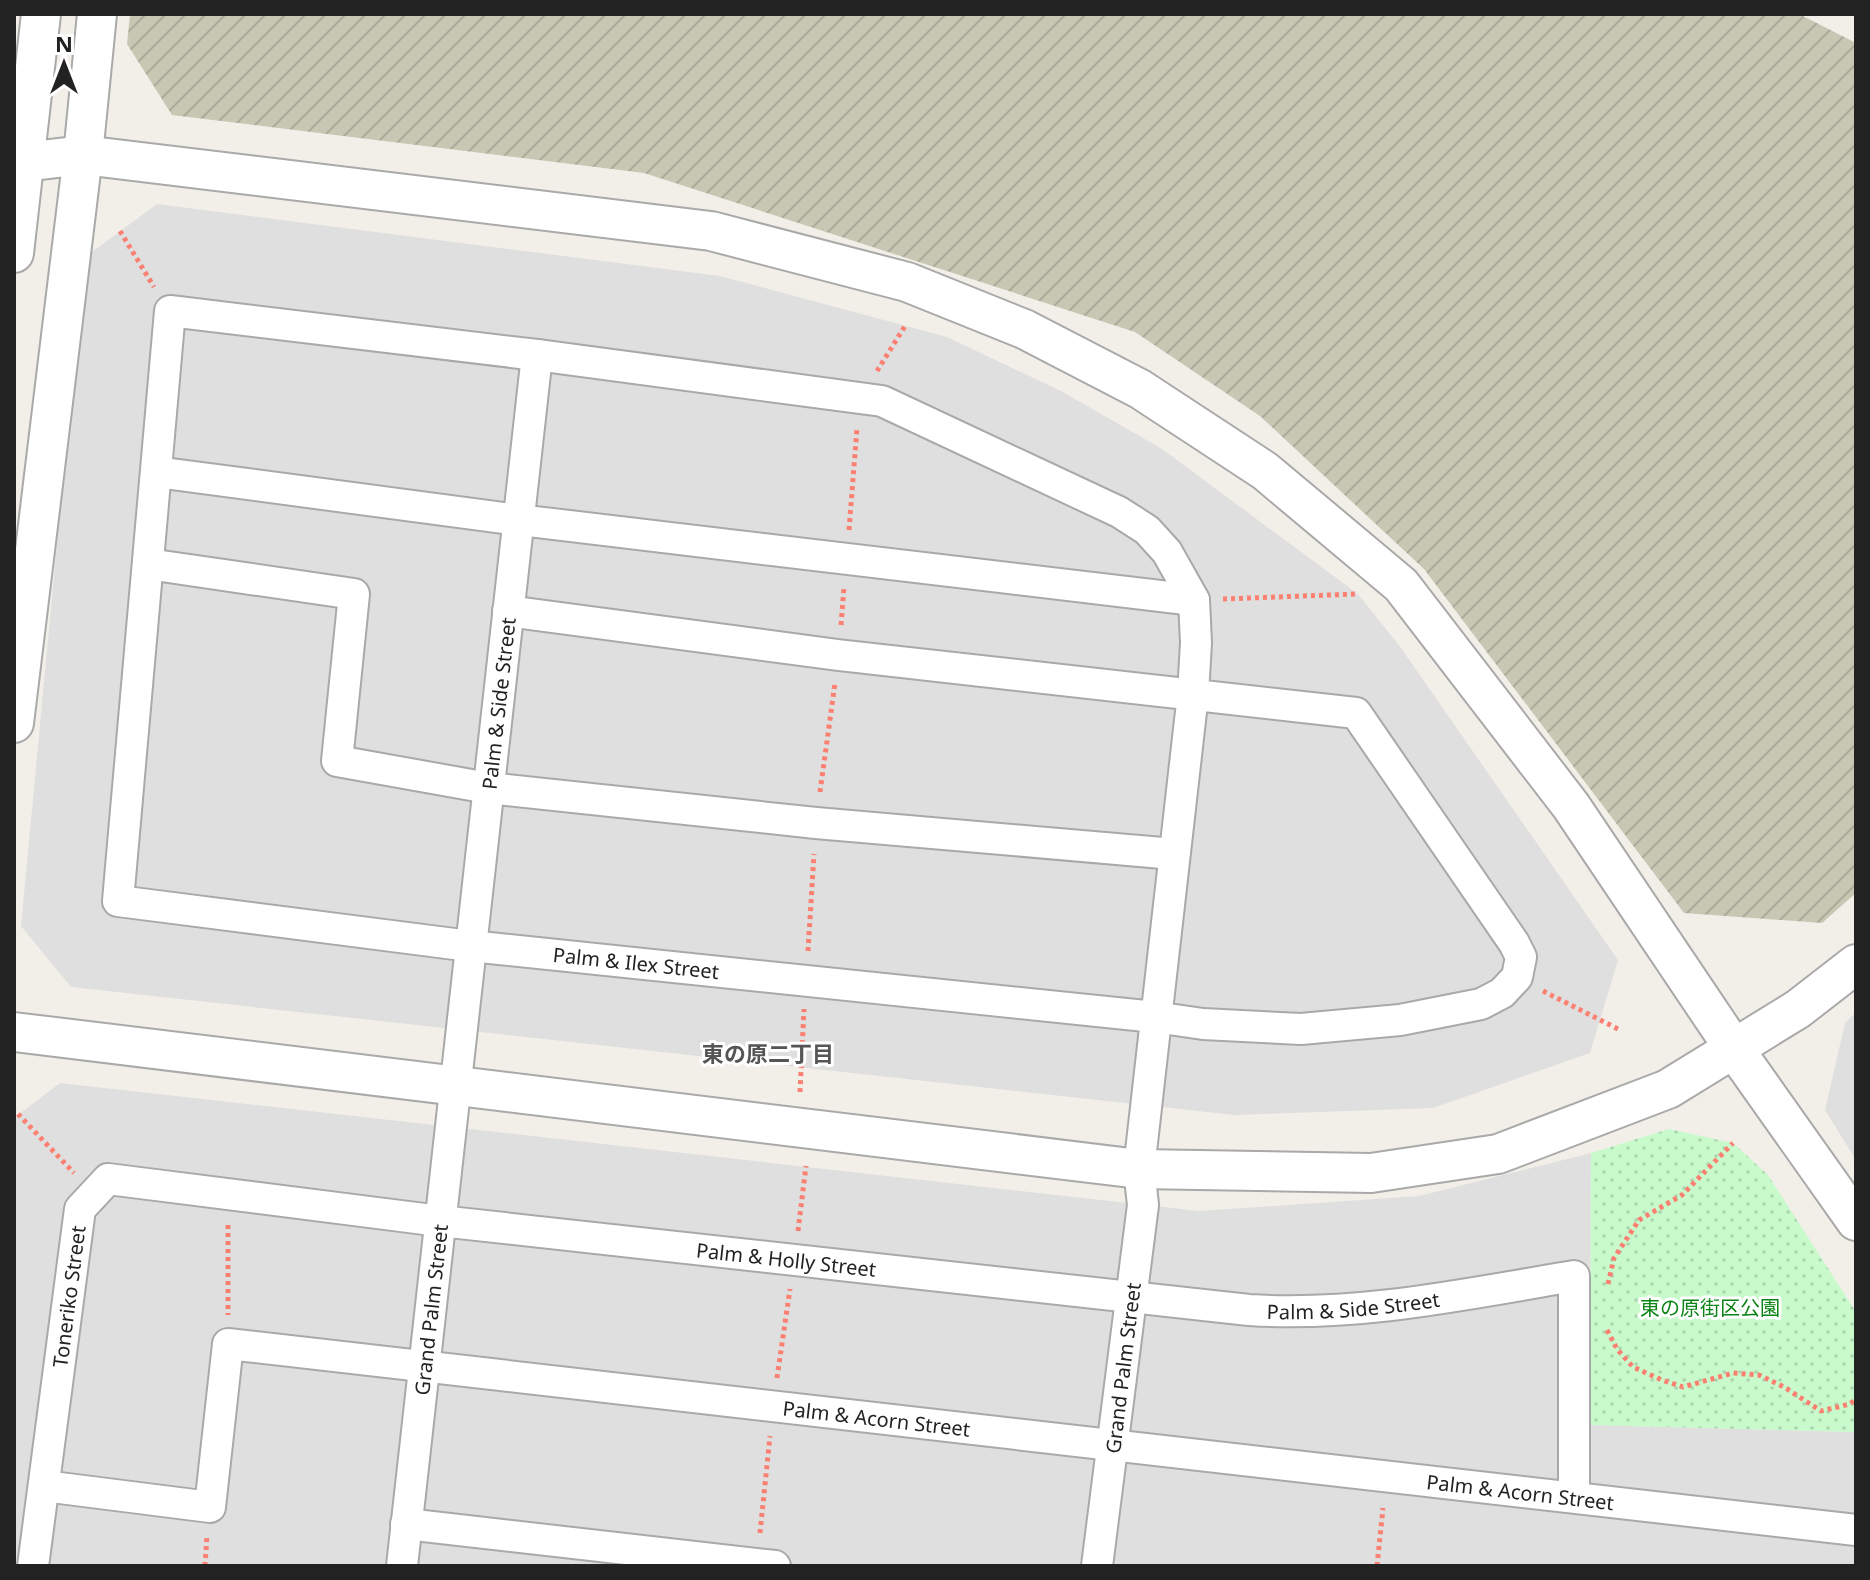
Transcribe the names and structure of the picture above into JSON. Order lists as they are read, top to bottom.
{
  "streets": {
    "street": [
      "Palm & Side Street",
      "Palm & Ilex Street",
      "Palm & Holly Street",
      "Toneriko Street",
      "Grand Palm Street",
      "Palm & Acorn Street"
    ]
  },
  "crossings": [
    ["Palm & Side Street", "Palm & Ilex Street"],
    ["Palm & Side Street", "Palm & Holly Street"],
    ["Palm & Side Street", "Grand Palm Street"],
    ["Palm & Side Street", "Palm & Acorn Street"],
    ["Palm & Ilex Street", "Grand Palm Street"],
    ["Palm & Holly Street", "Grand Palm Street"],
    ["Grand Palm Street", "Palm & Acorn Street"]
  ],
  "districts": ["東の原二丁目"],
  "parks": ["東の原街区公園"],
  "north": "top"
}
